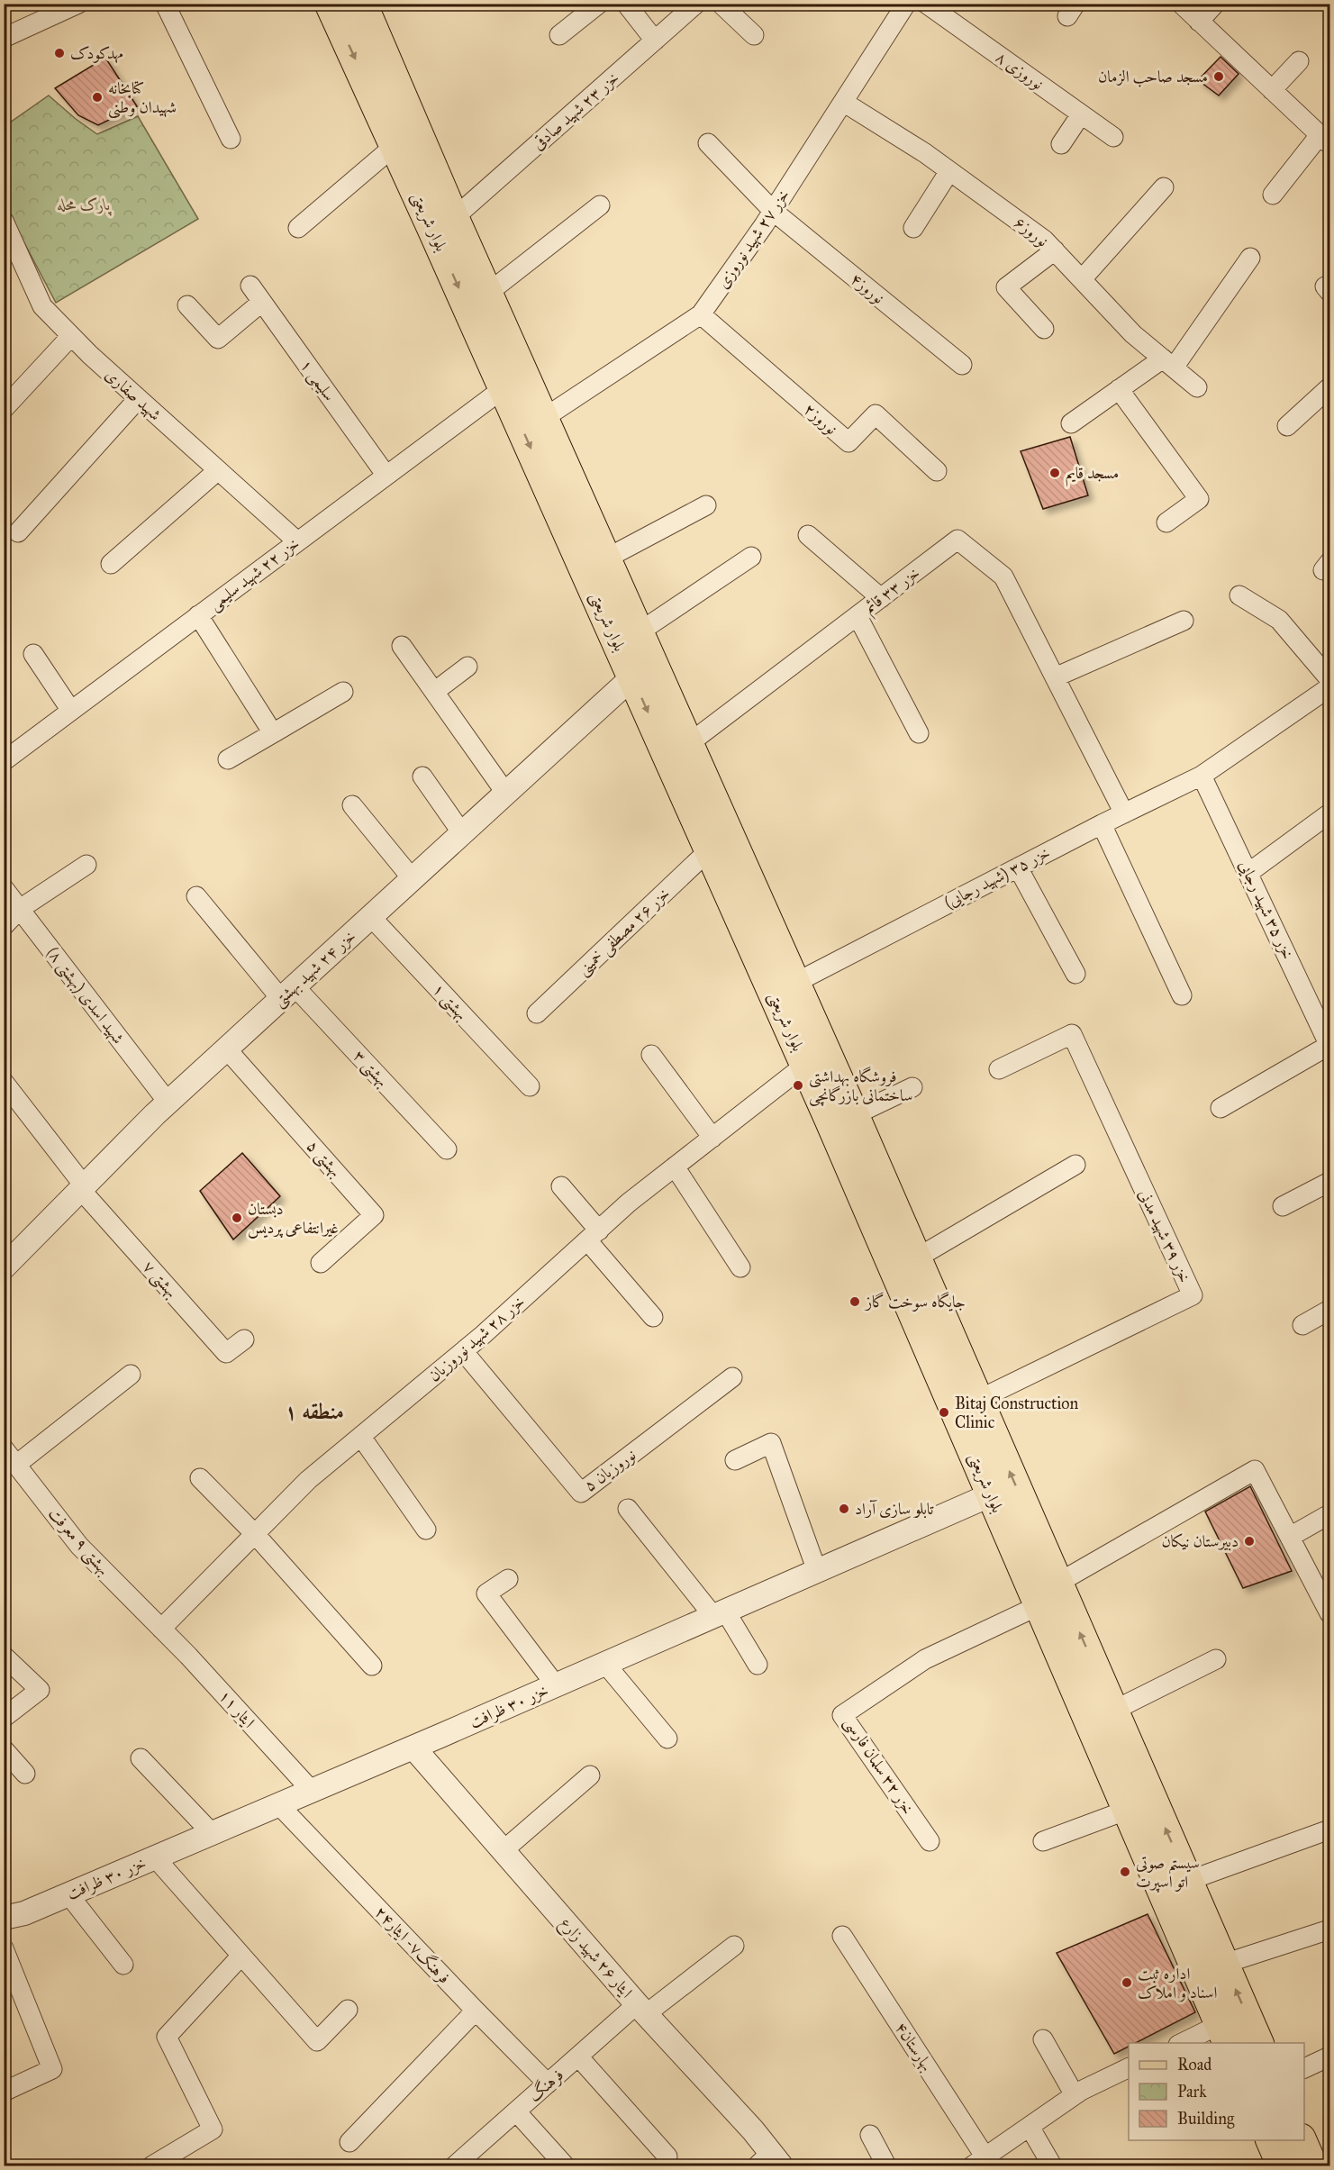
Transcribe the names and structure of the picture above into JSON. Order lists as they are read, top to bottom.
{
  "streets": {
    "main road": ["بلوار شریعتی"],
    "street": [
      "نوروزی ۸",
      "خزر ۲۳ شهید صادقی",
      "نوروز۶",
      "خزر ۲۷ شهید نوروزی",
      "نوروز۴",
      "سلیمی ۱",
      "شهید صفاری",
      "نوروز۲",
      "خزر ۲۲ شهید سلیمی",
      "خزر ۳۳ قائم",
      "خزر ۳۵ (شهید رجایی)",
      "خزر ۳۵ شهید رجایی",
      "خزر ۲۶ مصطفی خمینی",
      "خزر ۲۴ شهید بهشتی",
      "شهید اسدی (بهشتی ۸)",
      "بهشتی ۱",
      "بهشتی ۳",
      "بهشتی ۵",
      "خزر ۳۹ شهید مدنی",
      "بهشتی ۷",
      "خزر ۲۸ شهید نوروزیان",
      "نوروزیان ۵",
      "بهشتی ۹ معرفت",
      "خزر ۳۰ ظرافت",
      "ایثار ۱۱",
      "خزر ۳۲ سلمان فارسی",
      "فرهنگ۷- ایثار۲۴",
      "ایثار ۲۶ شهید زارع",
      "بهارستان۴",
      "فرهنگ"
    ]
  },
  "crossings": [
    ["خزر ۲۳ شهید صادقی", "بلوار شریعتی"],
    ["بلوار شریعتی", "خزر ۲۷ شهید نوروزی"],
    ["بلوار شریعتی", "خزر ۲۲ شهید سلیمی"],
    ["بلوار شریعتی", "خزر ۳۳ قائم"],
    ["بلوار شریعتی", "خزر ۳۵ (شهید رجایی)"],
    ["بلوار شریعتی", "خزر ۲۶ مصطفی خمینی"],
    ["بلوار شریعتی", "خزر ۲۴ شهید بهشتی"],
    ["بلوار شریعتی", "خزر ۳۹ شهید مدنی"],
    ["بلوار شریعتی", "خزر ۲۸ شهید نوروزیان"],
    ["بلوار شریعتی", "خزر ۳۰ ظرافت"],
    ["بلوار شریعتی", "خزر ۳۲ سلمان فارسی"],
    ["نوروز۶", "خزر ۲۷ شهید نوروزی"],
    ["خزر ۲۷ شهید نوروزی", "نوروز۴"],
    ["خزر ۲۷ شهید نوروزی", "نوروز۲"],
    ["سلیمی ۱", "خزر ۲۲ شهید سلیمی"],
    ["شهید صفاری", "خزر ۲۲ شهید سلیمی"],
    ["خزر ۳۵ (شهید رجایی)", "خزر ۳۵ شهید رجایی"],
    ["خزر ۲۴ شهید بهشتی", "شهید اسدی (بهشتی ۸)"],
    ["خزر ۲۴ شهید بهشتی", "بهشتی ۱"],
    ["خزر ۲۴ شهید بهشتی", "بهشتی ۳"],
    ["خزر ۲۴ شهید بهشتی", "بهشتی ۵"],
    ["خزر ۲۴ شهید بهشتی", "بهشتی ۷"],
    ["خزر ۲۸ شهید نوروزیان", "نوروزیان ۵"],
    ["خزر ۲۸ شهید نوروزیان", "بهشتی ۹ معرفت"],
    ["خزر ۲۸ شهید نوروزیان", "ایثار ۱۱"],
    ["بهشتی ۹ معرفت", "ایثار ۱۱"],
    ["خزر ۳۰ ظرافت", "ایثار ۱۱"],
    ["خزر ۳۰ ظرافت", "فرهنگ۷- ایثار۲۴"],
    ["خزر ۳۰ ظرافت", "ایثار ۲۶ شهید زارع"],
    ["فرهنگ۷- ایثار۲۴", "فرهنگ"],
    ["ایثار ۲۶ شهید زارع", "فرهنگ"]
  ],
  "districts": ["منطقه ۱"],
  "parks": ["پارک محله"],
  "places": [
    "مهدکودک",
    "مسجد صاحب الزمان",
    "کتابخانه شهیدان وطنی",
    "مسجد قایم",
    "فروشگاه بهداشتی ساختمانی بازرگانچی",
    "دبستان غیرانتفاعی پردیس",
    "جایگاه سوخت گاز",
    "Bitaj Construction Clinic",
    "تابلو سازی آراد",
    "دبیرستان نیکان",
    "سیستم صوتی اتو اسپرت",
    "اداره ثبت اسناد و املاک"
  ],
  "legend": ["Road", "Park", "Building"]
}
